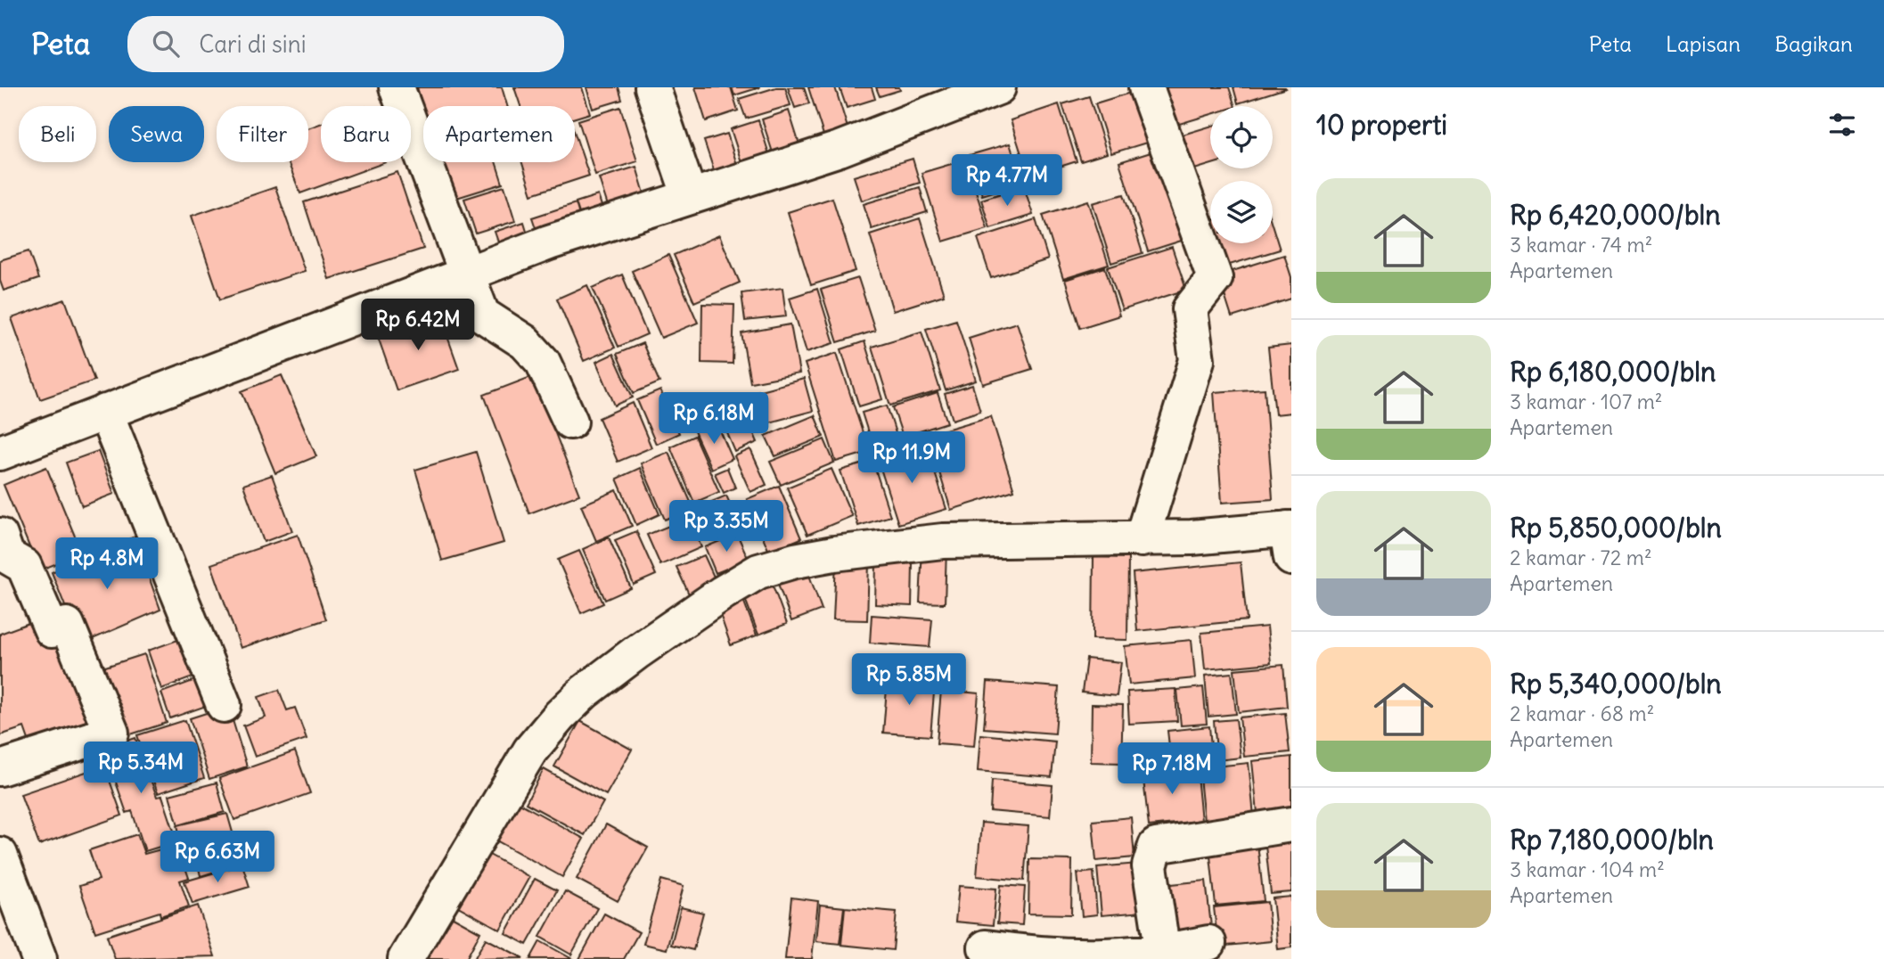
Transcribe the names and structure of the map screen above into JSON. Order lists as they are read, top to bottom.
{
  "page": {
    "header": "Peta",
    "search": "Cari di sini",
    "nav": ["Peta", "Lapisan", "Bagikan"],
    "heading": "10 properti",
    "chip": [
      "Beli",
      "Sewa",
      "Filter",
      "Baru",
      "Apartemen"
    ],
    "price": [
      "Rp 4.77M",
      "Rp 6.42M",
      "Rp 6.18M",
      "Rp 11.9M",
      "Rp 3.35M",
      "Rp 4.8M",
      "Rp 5.85M",
      "Rp 5.34M",
      "Rp 7.18M",
      "Rp 6.63M"
    ],
    "list": [
      {
        "name": "Rp 6,420,000/bln",
        "note": "3 kamar · 74 m² · Apartemen"
      },
      {
        "name": "Rp 6,180,000/bln",
        "note": "3 kamar · 107 m² · Apartemen"
      },
      {
        "name": "Rp 5,850,000/bln",
        "note": "2 kamar · 72 m² · Apartemen"
      },
      {
        "name": "Rp 5,340,000/bln",
        "note": "2 kamar · 68 m² · Apartemen"
      },
      {
        "name": "Rp 7,180,000/bln",
        "note": "3 kamar · 104 m² · Apartemen"
      }
    ]
  }
}
